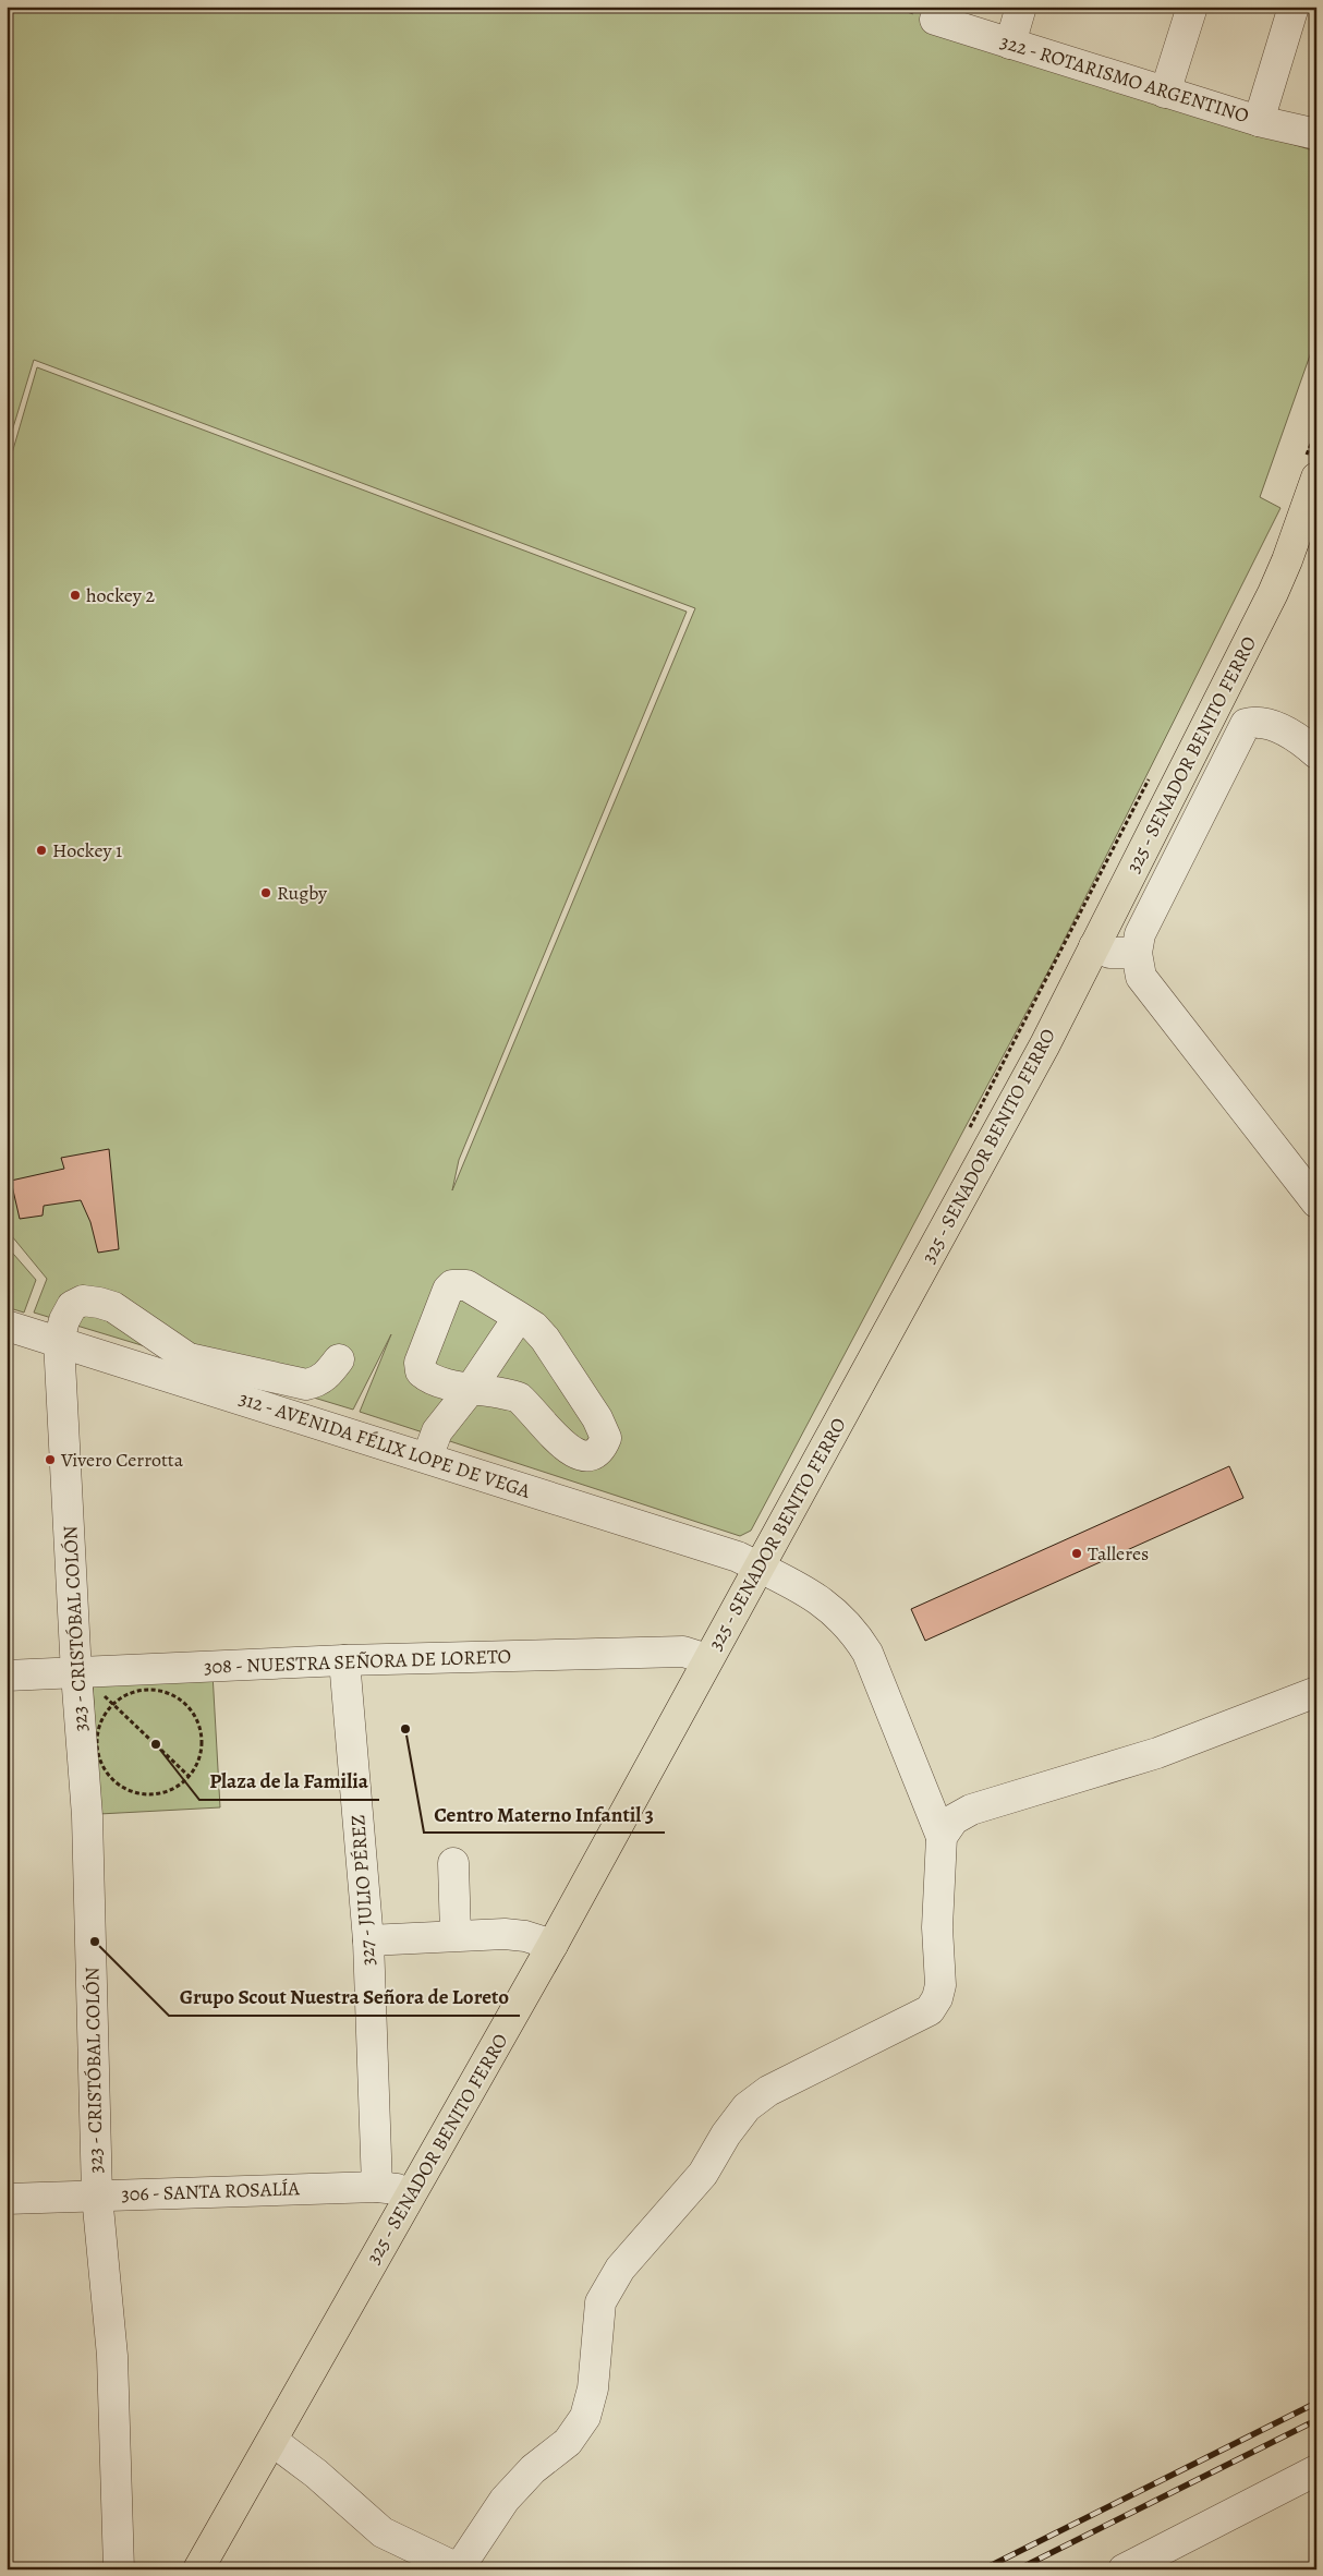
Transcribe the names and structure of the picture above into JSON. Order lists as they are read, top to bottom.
{
  "streets": {
    "main road": ["325 - SENADOR BENITO FERRO"],
    "street": [
      "322 - ROTARISMO ARGENTINO",
      "312 - AVENIDA FÉLIX LOPE DE VEGA",
      "323 - CRISTÓBAL COLÓN",
      "308 - NUESTRA SEÑORA DE LORETO",
      "327 - JULIO PÉREZ",
      "306 - SANTA ROSALÍA"
    ]
  },
  "crossings": [
    ["325 - SENADOR BENITO FERRO", "312 - AVENIDA FÉLIX LOPE DE VEGA"],
    ["325 - SENADOR BENITO FERRO", "308 - NUESTRA SEÑORA DE LORETO"],
    ["325 - SENADOR BENITO FERRO", "306 - SANTA ROSALÍA"],
    ["312 - AVENIDA FÉLIX LOPE DE VEGA", "323 - CRISTÓBAL COLÓN"],
    ["323 - CRISTÓBAL COLÓN", "308 - NUESTRA SEÑORA DE LORETO"],
    ["323 - CRISTÓBAL COLÓN", "306 - SANTA ROSALÍA"],
    ["308 - NUESTRA SEÑORA DE LORETO", "327 - JULIO PÉREZ"],
    ["327 - JULIO PÉREZ", "306 - SANTA ROSALÍA"]
  ],
  "places": [
    "hockey 2",
    "Hockey 1",
    "Rugby",
    "Vivero Cerrotta",
    "Talleres",
    "Centro Materno Infantil 3",
    "Plaza de la Familia",
    "Grupo Scout Nuestra Señora de Loreto"
  ]
}
